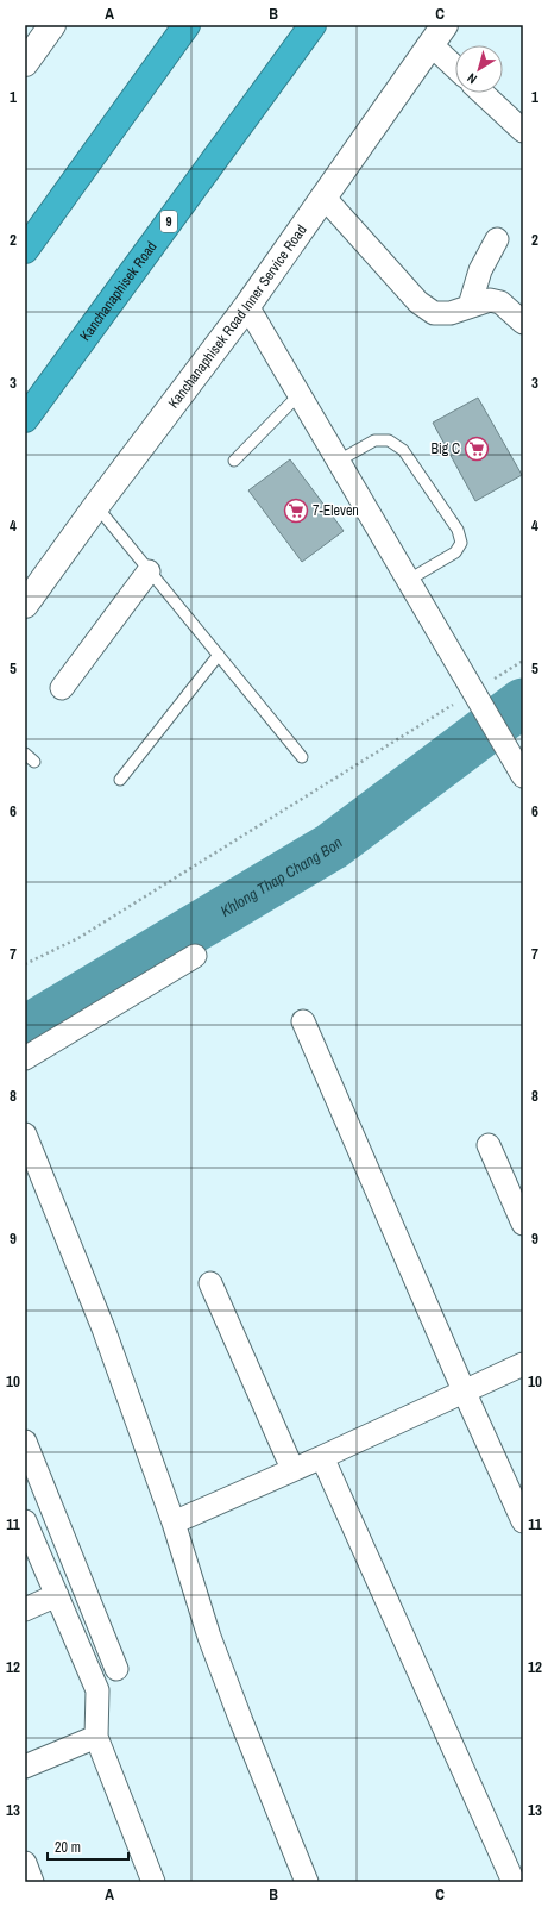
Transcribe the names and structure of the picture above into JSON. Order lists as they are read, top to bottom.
{
  "streets": {
    "highway": ["9", "Kanchanaphisek Road"],
    "main road": ["Kanchanaphisek Road Inner Service Road"]
  },
  "water": ["Khlong Thap Chang Bon"],
  "places": {
    "supermarket": ["Big C", "7-Eleven"]
  },
  "scale_bar": "20 m",
  "north": "bottom left",
  "grid": {
    "columns": ["A", "B", "C"],
    "rows": [
      "1",
      "2",
      "3",
      "4",
      "5",
      "6",
      "7",
      "8",
      "9",
      "10",
      "11",
      "12",
      "13"
    ]
  }
}
